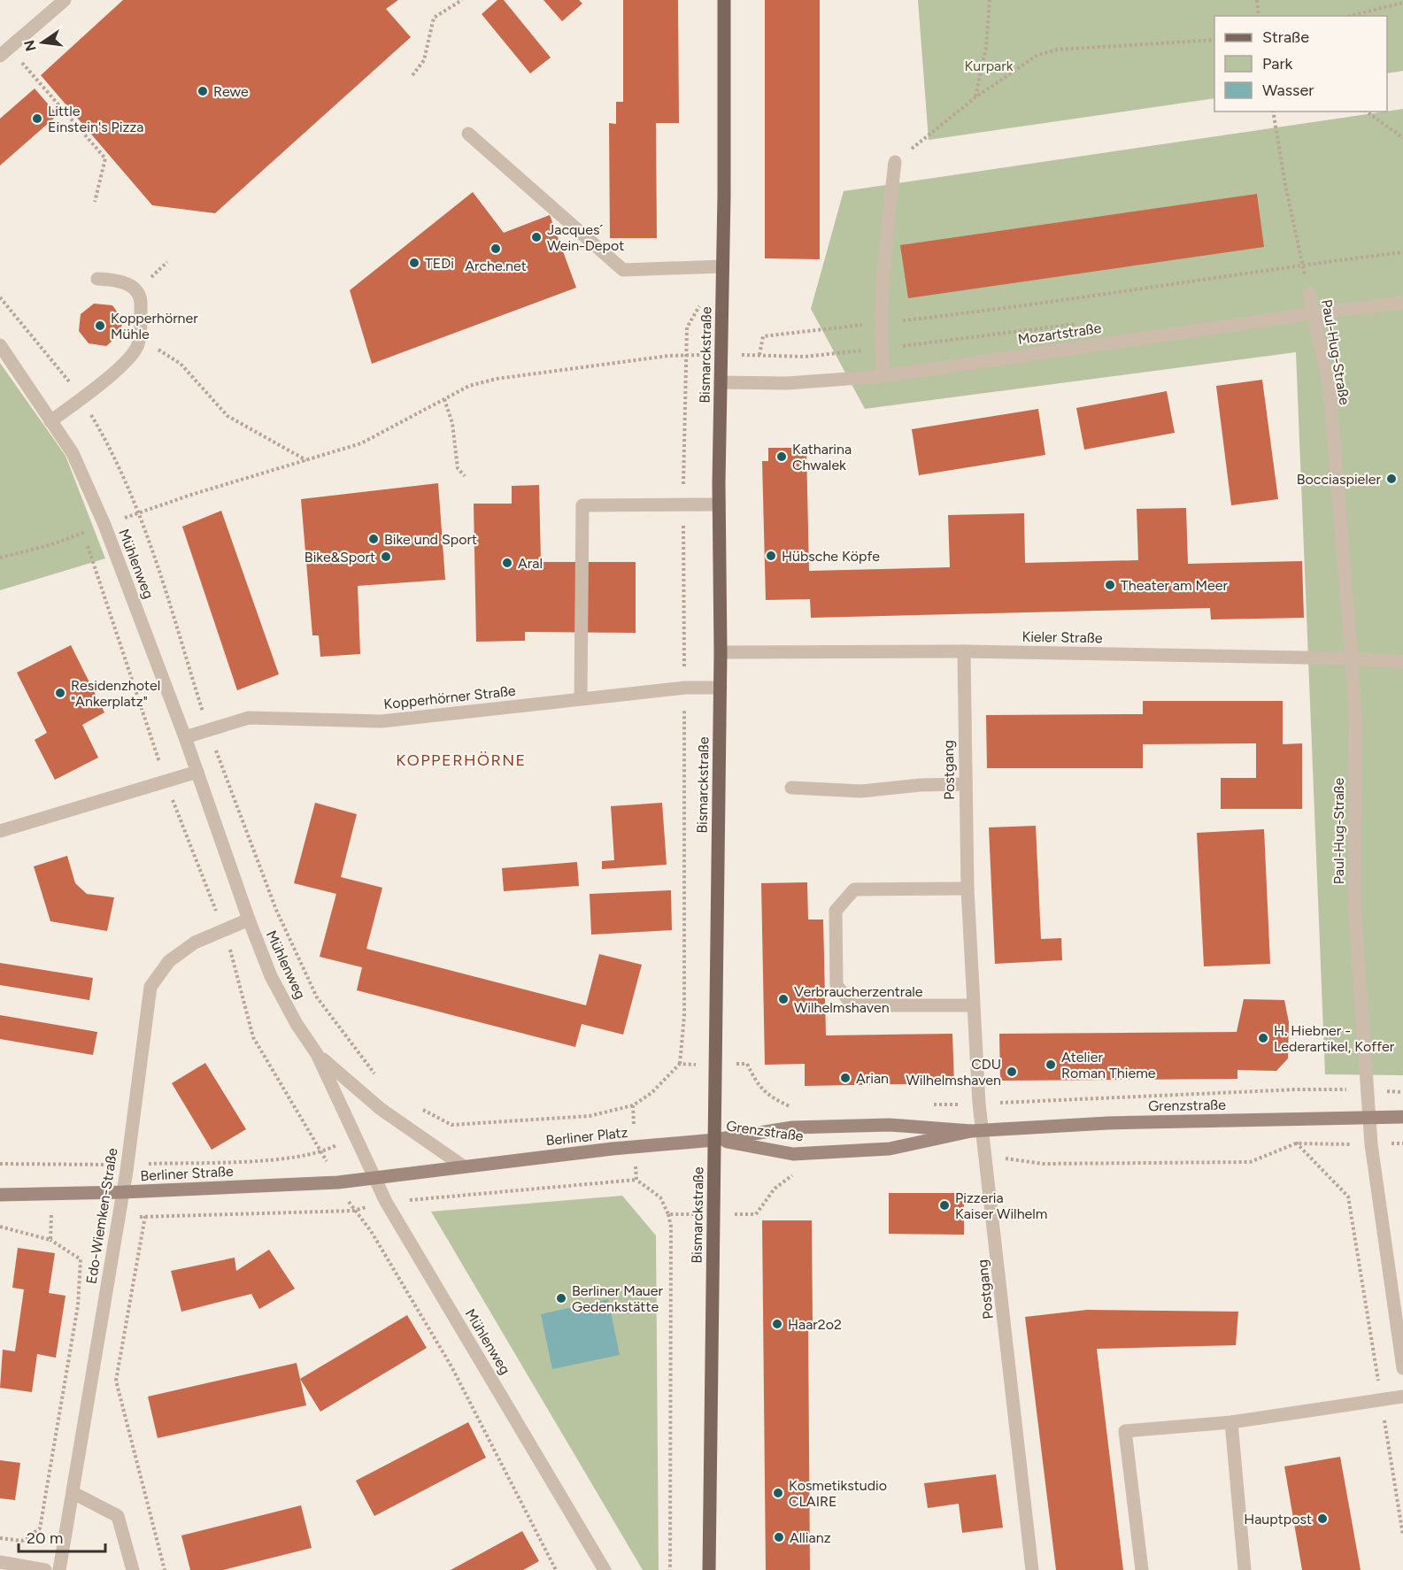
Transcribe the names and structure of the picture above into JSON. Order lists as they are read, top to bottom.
{
  "streets": {
    "main road": [
      "Bismarckstraße",
      "Grenzstraße",
      "Berliner Platz",
      "Berliner Straße"
    ],
    "street": [
      "Mozartstraße",
      "Paul-Hug-Straße",
      "Mühlenweg",
      "Kieler Straße",
      "Kopperhörner Straße",
      "Postgang",
      "Edo-Wiemken-Straße"
    ]
  },
  "crossings": [
    ["Mozartstraße", "Paul-Hug-Straße"],
    ["Mozartstraße", "Bismarckstraße"],
    ["Paul-Hug-Straße", "Kieler Straße"],
    ["Paul-Hug-Straße", "Grenzstraße"],
    ["Bismarckstraße", "Kieler Straße"],
    ["Bismarckstraße", "Kopperhörner Straße"],
    ["Bismarckstraße", "Grenzstraße"],
    ["Bismarckstraße", "Berliner Platz"],
    ["Mühlenweg", "Kopperhörner Straße"],
    ["Mühlenweg", "Berliner Platz"],
    ["Mühlenweg", "Berliner Straße"],
    ["Mühlenweg", "Edo-Wiemken-Straße"],
    ["Kieler Straße", "Postgang"],
    ["Postgang", "Grenzstraße"],
    ["Grenzstraße", "Berliner Platz"],
    ["Berliner Platz", "Berliner Straße"],
    ["Berliner Straße", "Edo-Wiemken-Straße"]
  ],
  "districts": ["KOPPERHÖRNE"],
  "parks": ["Kurpark"],
  "places": [
    "Rewe",
    "Little Einstein's Pizza",
    "Jacques´ Wein-Depot",
    "Arche.net",
    "TEDi",
    "Kopperhörner Mühle",
    "Katharina Chwalek",
    "Bocciaspieler",
    "Bike und Sport",
    "Hübsche Köpfe",
    "Bike&Sport",
    "Aral",
    "Theater am Meer",
    "Residenzhotel \"Ankerplatz\"",
    "Verbraucherzentrale Wilhelmshaven",
    "H. Hiebner - Lederartikel, Koffer",
    "Atelier Roman Thieme",
    "CDU Wilhelmshaven",
    "Arian",
    "Pizzeria Kaiser Wilhelm",
    "Berliner Mauer Gedenkstätte",
    "Haar2o2",
    "Kosmetikstudio CLAIRE",
    "Hauptpost",
    "Allianz"
  ],
  "legend": ["Straße", "Park", "Wasser"],
  "scale_bar": "20 m",
  "north": "left"
}
